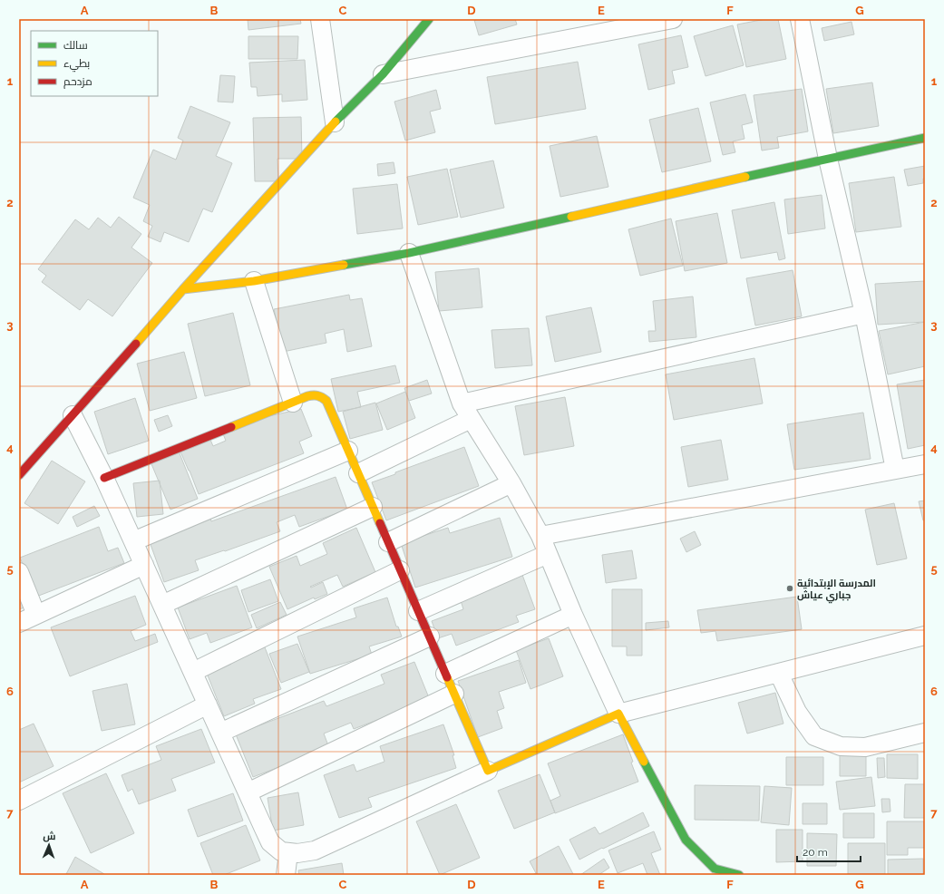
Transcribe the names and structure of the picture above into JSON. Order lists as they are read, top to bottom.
{
  "places": ["المدرسة الإبتدائية جباري عياش"],
  "legend": ["سالك", "بطيء", "مزدحم"],
  "scale_bar": "20 m",
  "north": "top",
  "grid": {
    "columns": [
      "A",
      "B",
      "C",
      "D",
      "E",
      "F",
      "G"
    ],
    "rows": [
      "1",
      "2",
      "3",
      "4",
      "5",
      "6",
      "7"
    ]
  }
}
